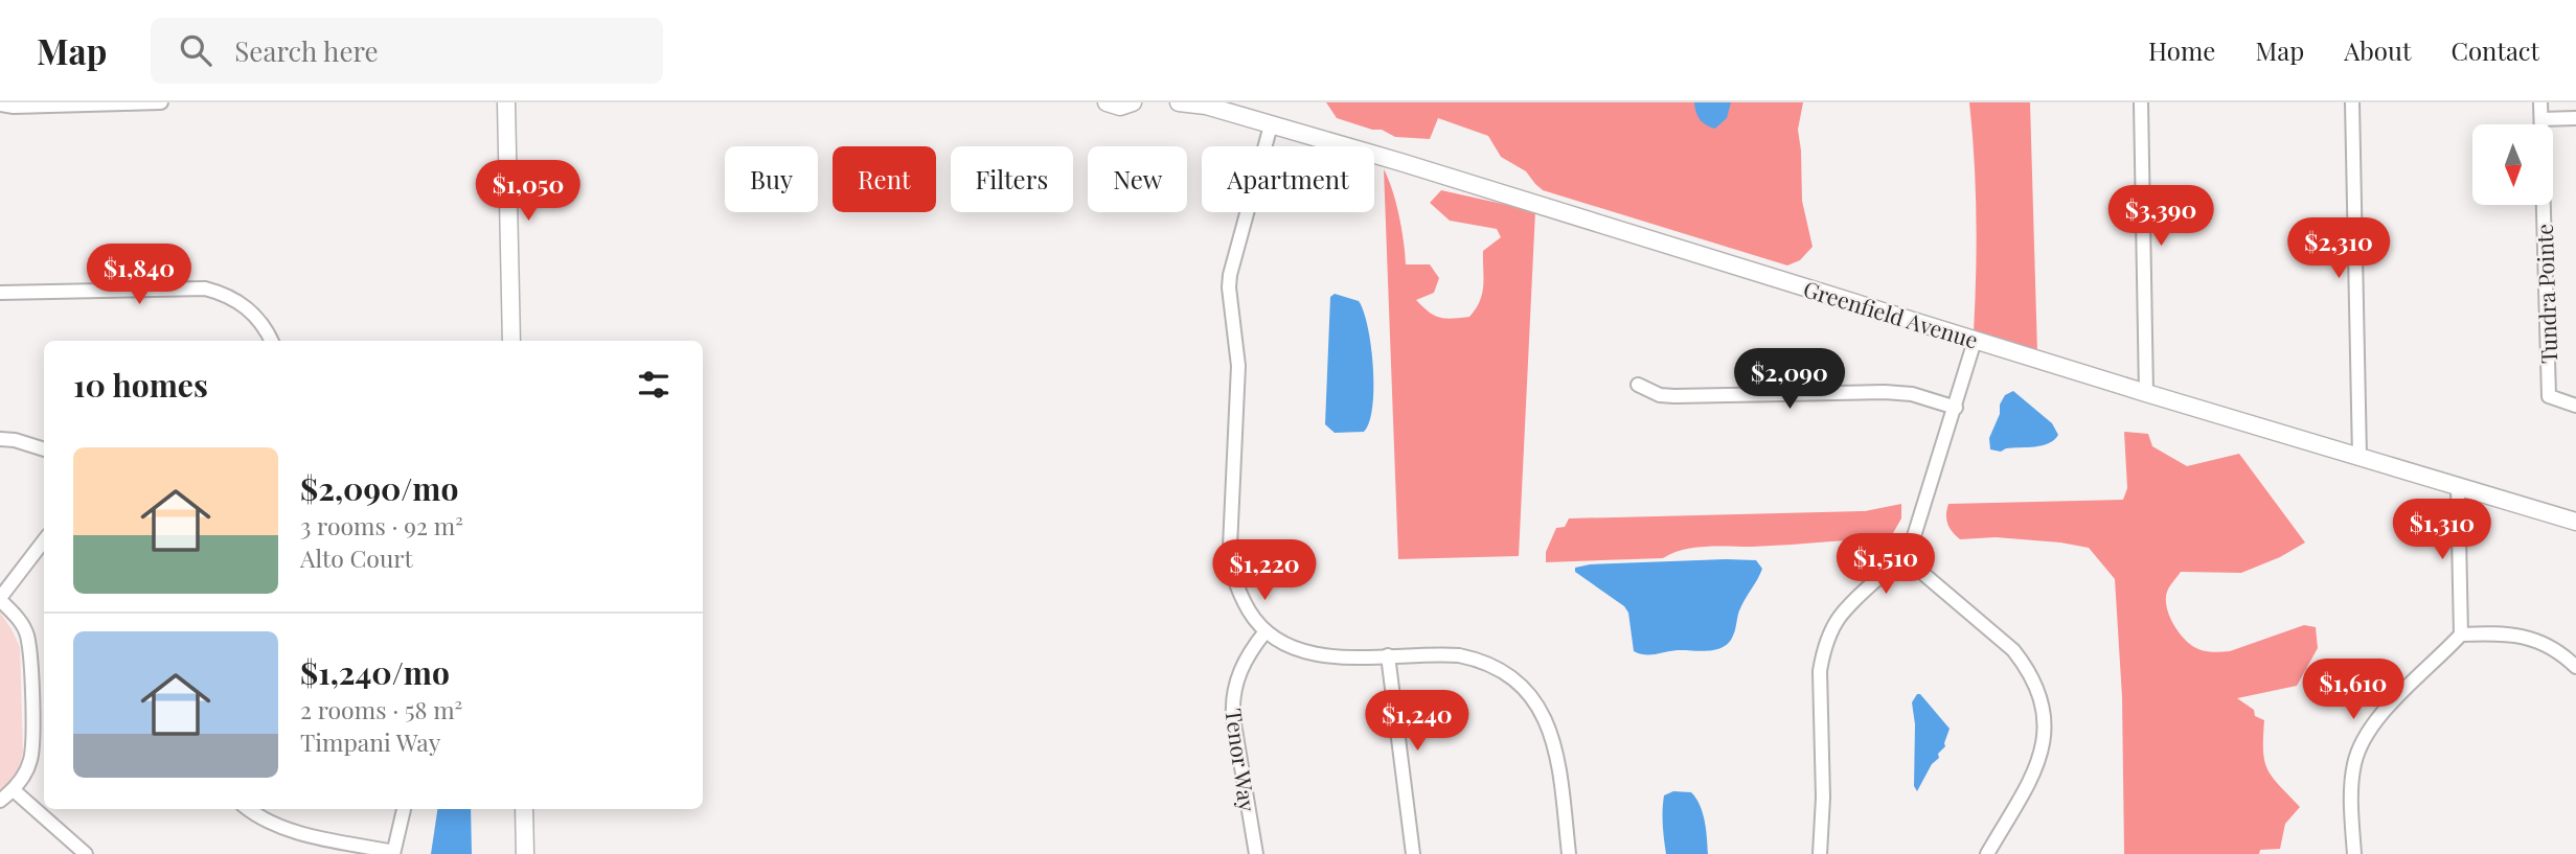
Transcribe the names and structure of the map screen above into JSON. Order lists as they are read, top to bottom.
{
  "streets": {
    "main road": ["Greenfield Avenue"],
    "street": ["Tundra Pointe", "Tenor Way"]
  },
  "north": "bottom",
  "page": {
    "header": "Map",
    "search": "Search here",
    "nav": [
      "Home",
      "Map",
      "About",
      "Contact"
    ],
    "chip": [
      "Buy",
      "Rent",
      "Filters",
      "New",
      "Apartment"
    ],
    "price": [
      "$1,050",
      "$3,390",
      "$2,310",
      "$1,840",
      "$2,090",
      "$1,310",
      "$1,510",
      "$1,220",
      "$1,610",
      "$1,240"
    ],
    "heading": "10 homes",
    "list": [
      {
        "name": "$2,090/mo",
        "note": "3 rooms · 92 m² · Alto Court"
      },
      {
        "name": "$1,240/mo",
        "note": "2 rooms · 58 m² · Timpani Way"
      }
    ]
  }
}
